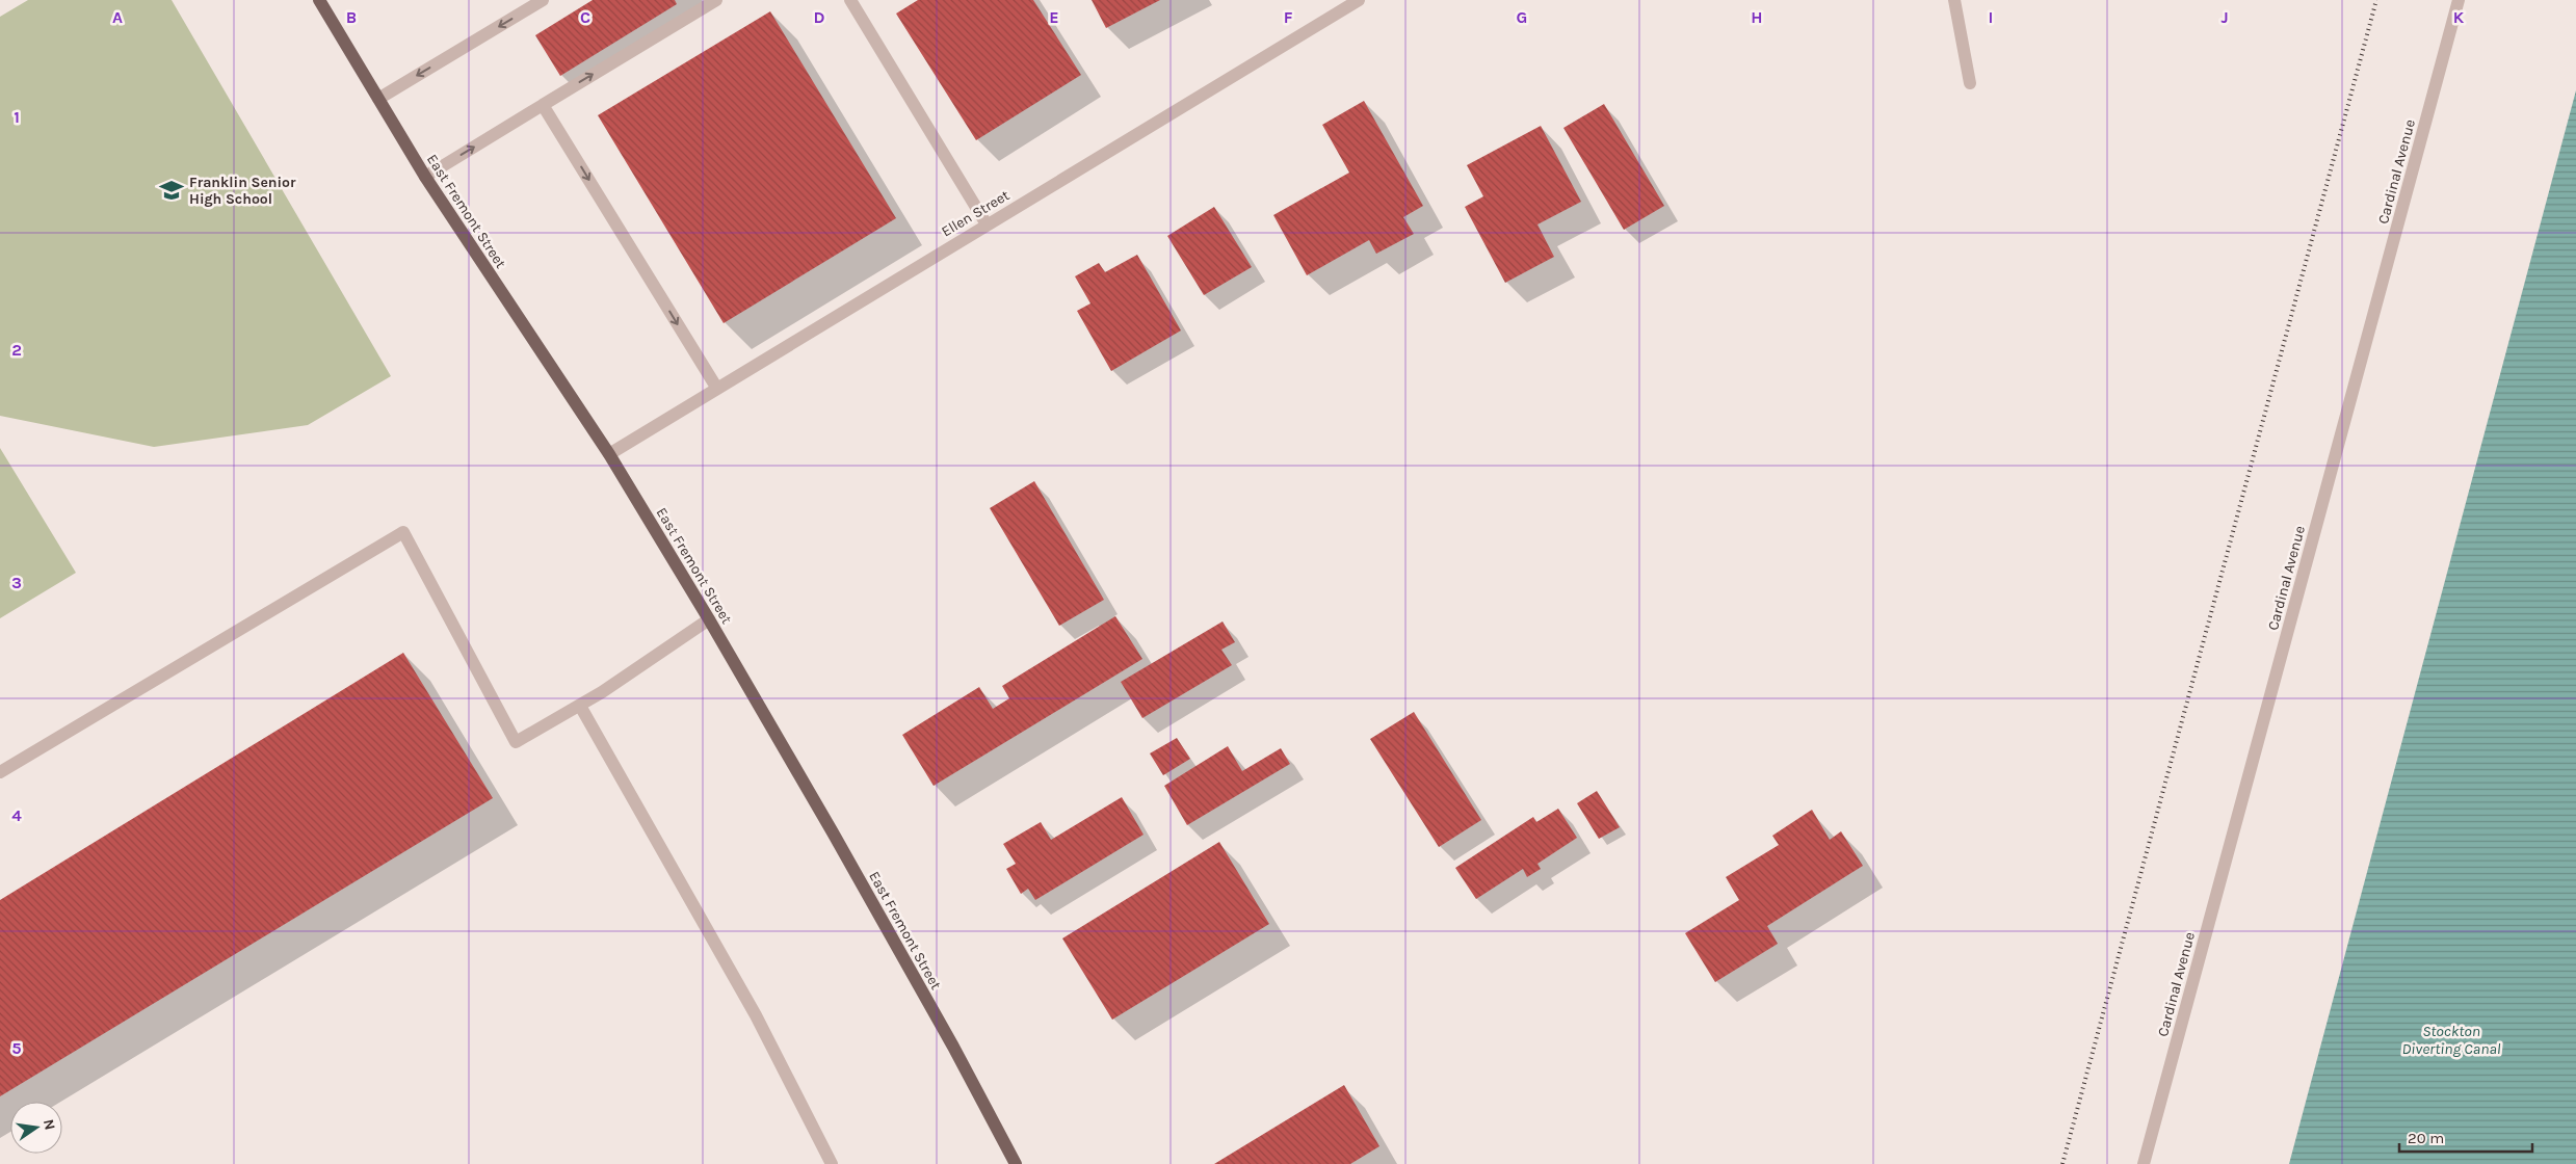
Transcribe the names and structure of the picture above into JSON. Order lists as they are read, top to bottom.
{
  "streets": {
    "main road": ["East Fremont Street"],
    "street": ["Cardinal Avenue", "Ellen Street"]
  },
  "crossings": [
    ["East Fremont Street", "Ellen Street"]
  ],
  "water": ["Stockton Diverting Canal"],
  "places": {
    "school or university": ["Franklin Senior High School"]
  },
  "scale_bar": "20 m",
  "north": "right",
  "grid": {
    "columns": [
      "A",
      "B",
      "C",
      "D",
      "E",
      "F",
      "G",
      "H",
      "I",
      "J",
      "K"
    ],
    "rows": [
      "1",
      "2",
      "3",
      "4",
      "5"
    ]
  }
}
